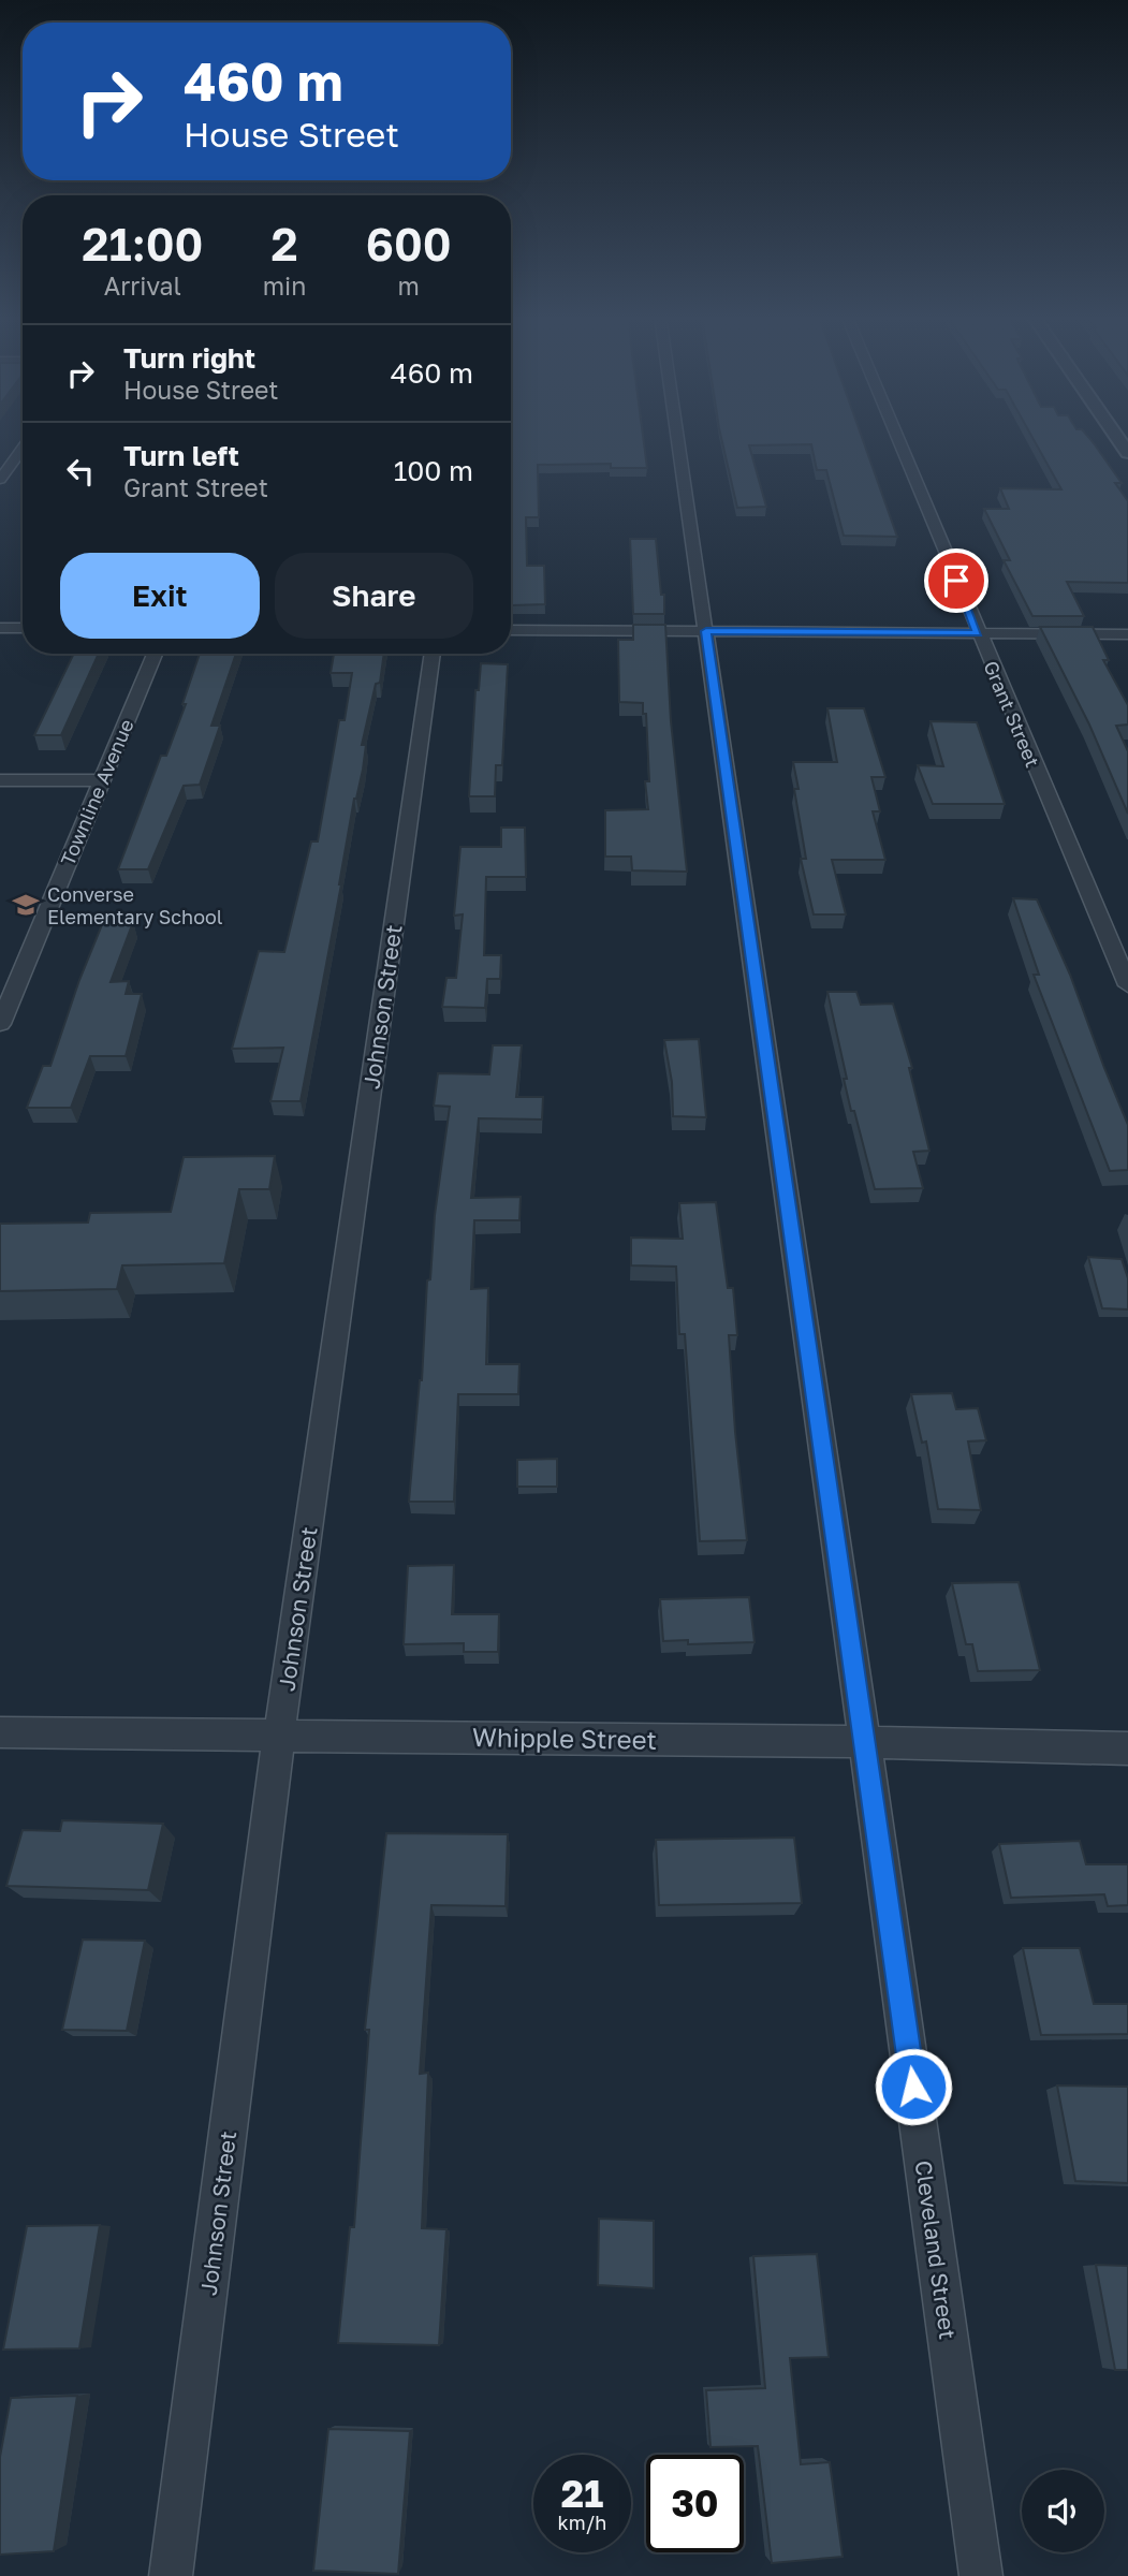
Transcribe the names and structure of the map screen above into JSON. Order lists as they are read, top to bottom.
{
  "streets": {
    "street": [
      "Grant Street",
      "Townline Avenue",
      "Johnson Street",
      "Whipple Street",
      "Cleveland Street"
    ]
  },
  "crossings": [
    ["Johnson Street", "Whipple Street"],
    ["Whipple Street", "Cleveland Street"]
  ],
  "places": {
    "school or university": ["Converse Elementary School"]
  },
  "page": {
    "turn": ["460 m", "House Street"],
    "eta": [
      "21:00",
      "Arrival",
      "2",
      "min",
      "600",
      "m"
    ],
    "list": [
      {
        "name": "Turn right",
        "note": "House Street",
        "value": "460 m"
      },
      {
        "name": "Turn left",
        "note": "Grant Street",
        "value": "100 m"
      }
    ],
    "buttons": ["Exit", "Share"],
    "speed": "21 km/h",
    "limit": "30"
  }
}
